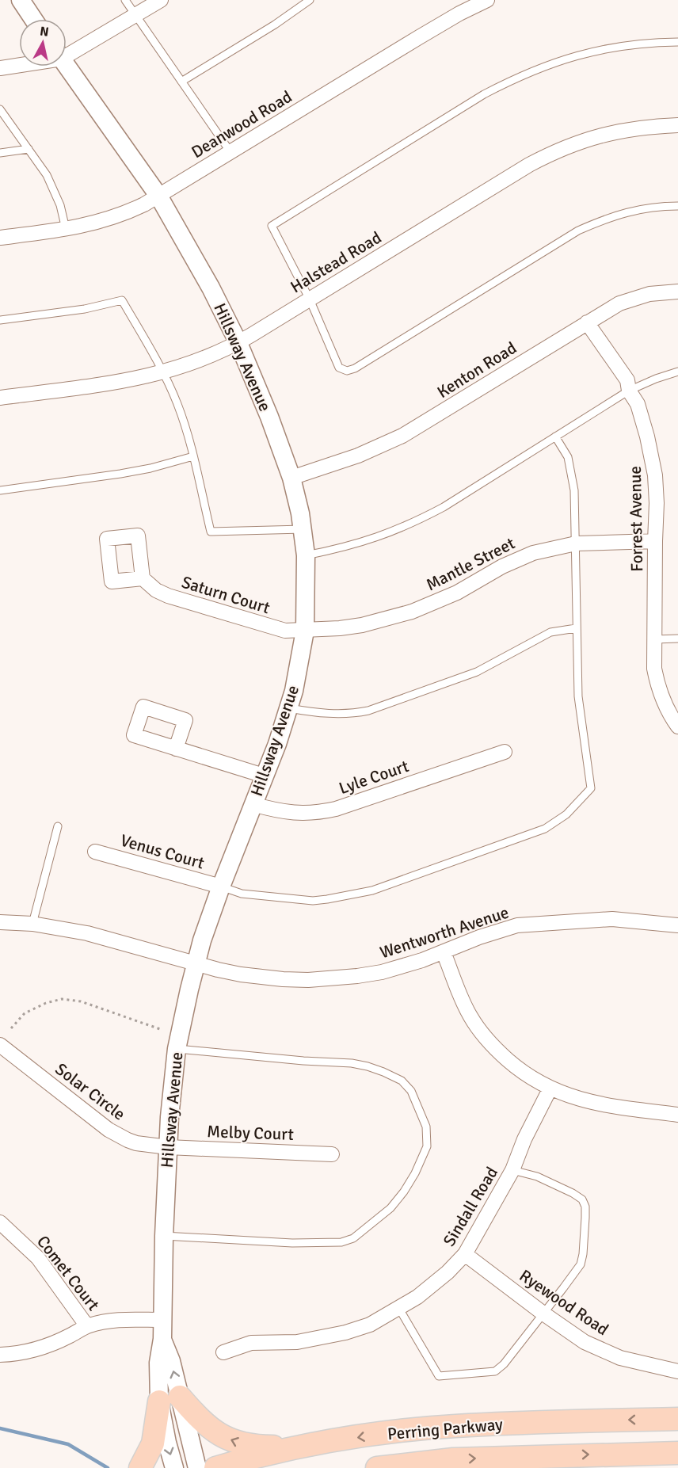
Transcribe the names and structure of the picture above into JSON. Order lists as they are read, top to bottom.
{
  "streets": {
    "main road": ["Perring Parkway"],
    "street": [
      "Deanwood Road",
      "Halstead Road",
      "Hillsway Avenue",
      "Kenton Road",
      "Forrest Avenue",
      "Mantle Street",
      "Saturn Court",
      "Lyle Court",
      "Venus Court",
      "Wentworth Avenue",
      "Solar Circle",
      "Melby Court",
      "Sindall Road",
      "Comet Court",
      "Ryewood Road"
    ]
  },
  "crossings": [
    ["Deanwood Road", "Hillsway Avenue"],
    ["Halstead Road", "Hillsway Avenue"],
    ["Hillsway Avenue", "Kenton Road"],
    ["Hillsway Avenue", "Mantle Street"],
    ["Hillsway Avenue", "Saturn Court"],
    ["Hillsway Avenue", "Lyle Court"],
    ["Hillsway Avenue", "Venus Court"],
    ["Hillsway Avenue", "Wentworth Avenue"],
    ["Hillsway Avenue", "Solar Circle"],
    ["Hillsway Avenue", "Melby Court"],
    ["Kenton Road", "Forrest Avenue"],
    ["Forrest Avenue", "Mantle Street"],
    ["Mantle Street", "Saturn Court"],
    ["Solar Circle", "Melby Court"],
    ["Sindall Road", "Ryewood Road"]
  ],
  "north": "top"
}
